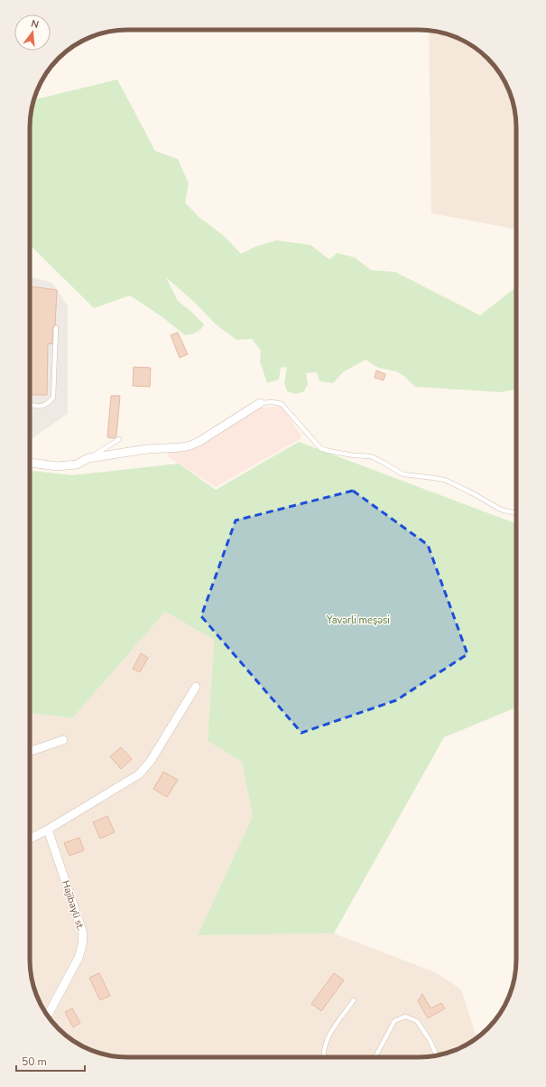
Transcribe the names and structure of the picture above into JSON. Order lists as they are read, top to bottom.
{
  "streets": {
    "street": ["Hajibayli st."]
  },
  "parks": ["Yavərli meşəsi"],
  "scale_bar": "50 m",
  "north": "top"
}
